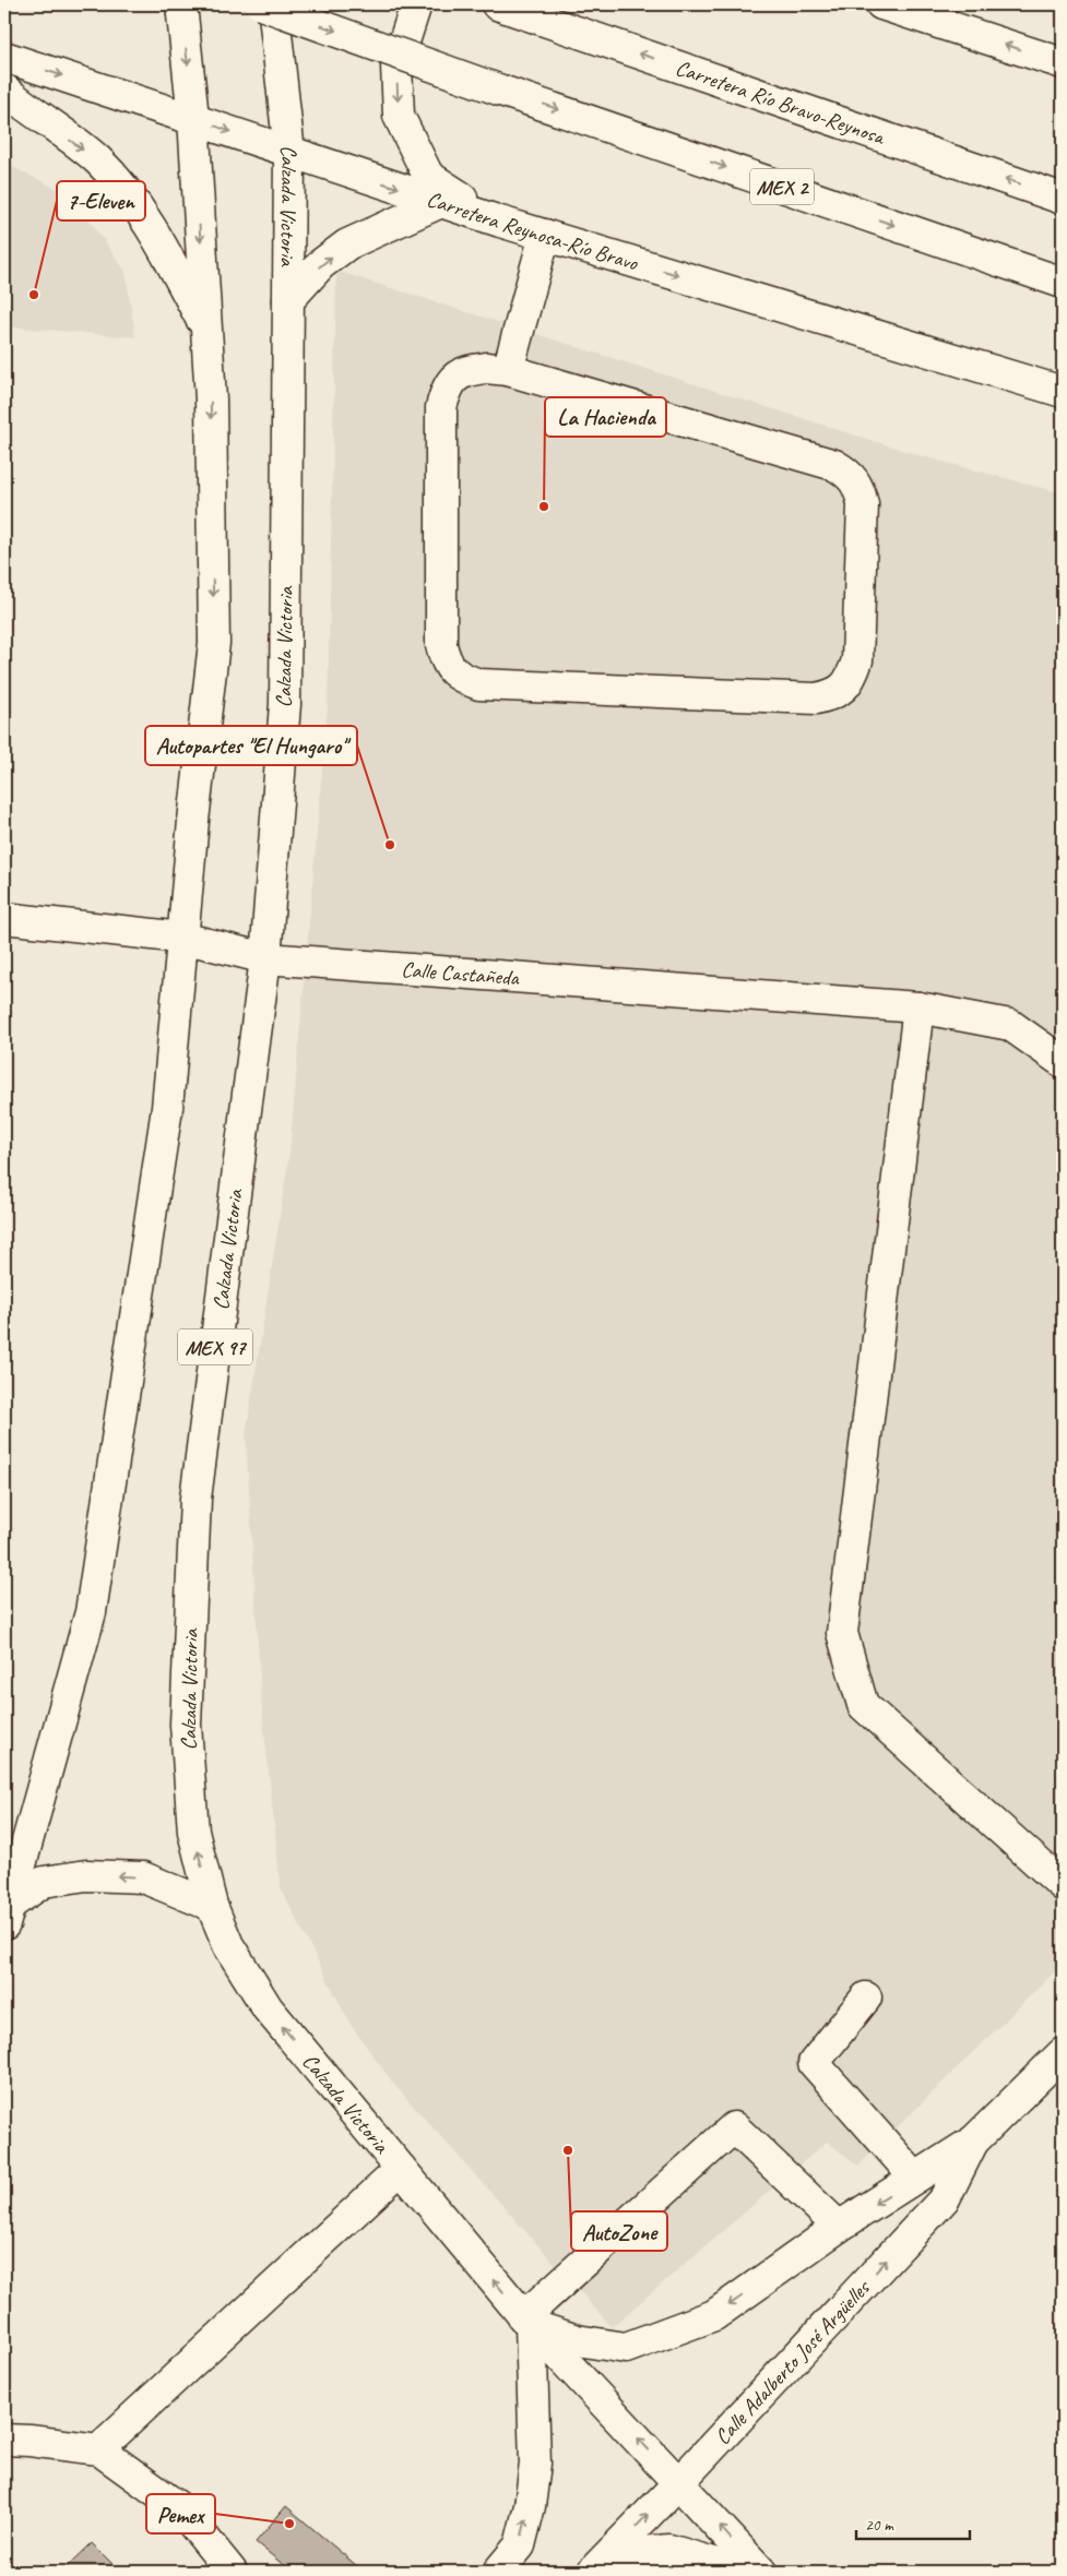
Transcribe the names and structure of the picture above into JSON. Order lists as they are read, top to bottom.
{
  "streets": {
    "main road": [
      "Carretera Río Bravo-Reynosa",
      "MEX 2",
      "Calzada Victoria",
      "Carretera Reynosa-Río Bravo",
      "Calle Castañeda",
      "MEX 97",
      "Calle Adalberto José Argüelles"
    ]
  },
  "crossings": [
    ["Calzada Victoria", "Carretera Reynosa-Río Bravo"],
    ["Calzada Victoria", "Calle Castañeda"],
    ["Calzada Victoria", "Calle Adalberto José Argüelles"]
  ],
  "one_way": ["Calzada Victoria"],
  "places": [
    "7-Eleven",
    "La Hacienda",
    "Autopartes \"El Hungaro\"",
    "AutoZone",
    "Pemex"
  ],
  "scale_bar": "20 m"
}
